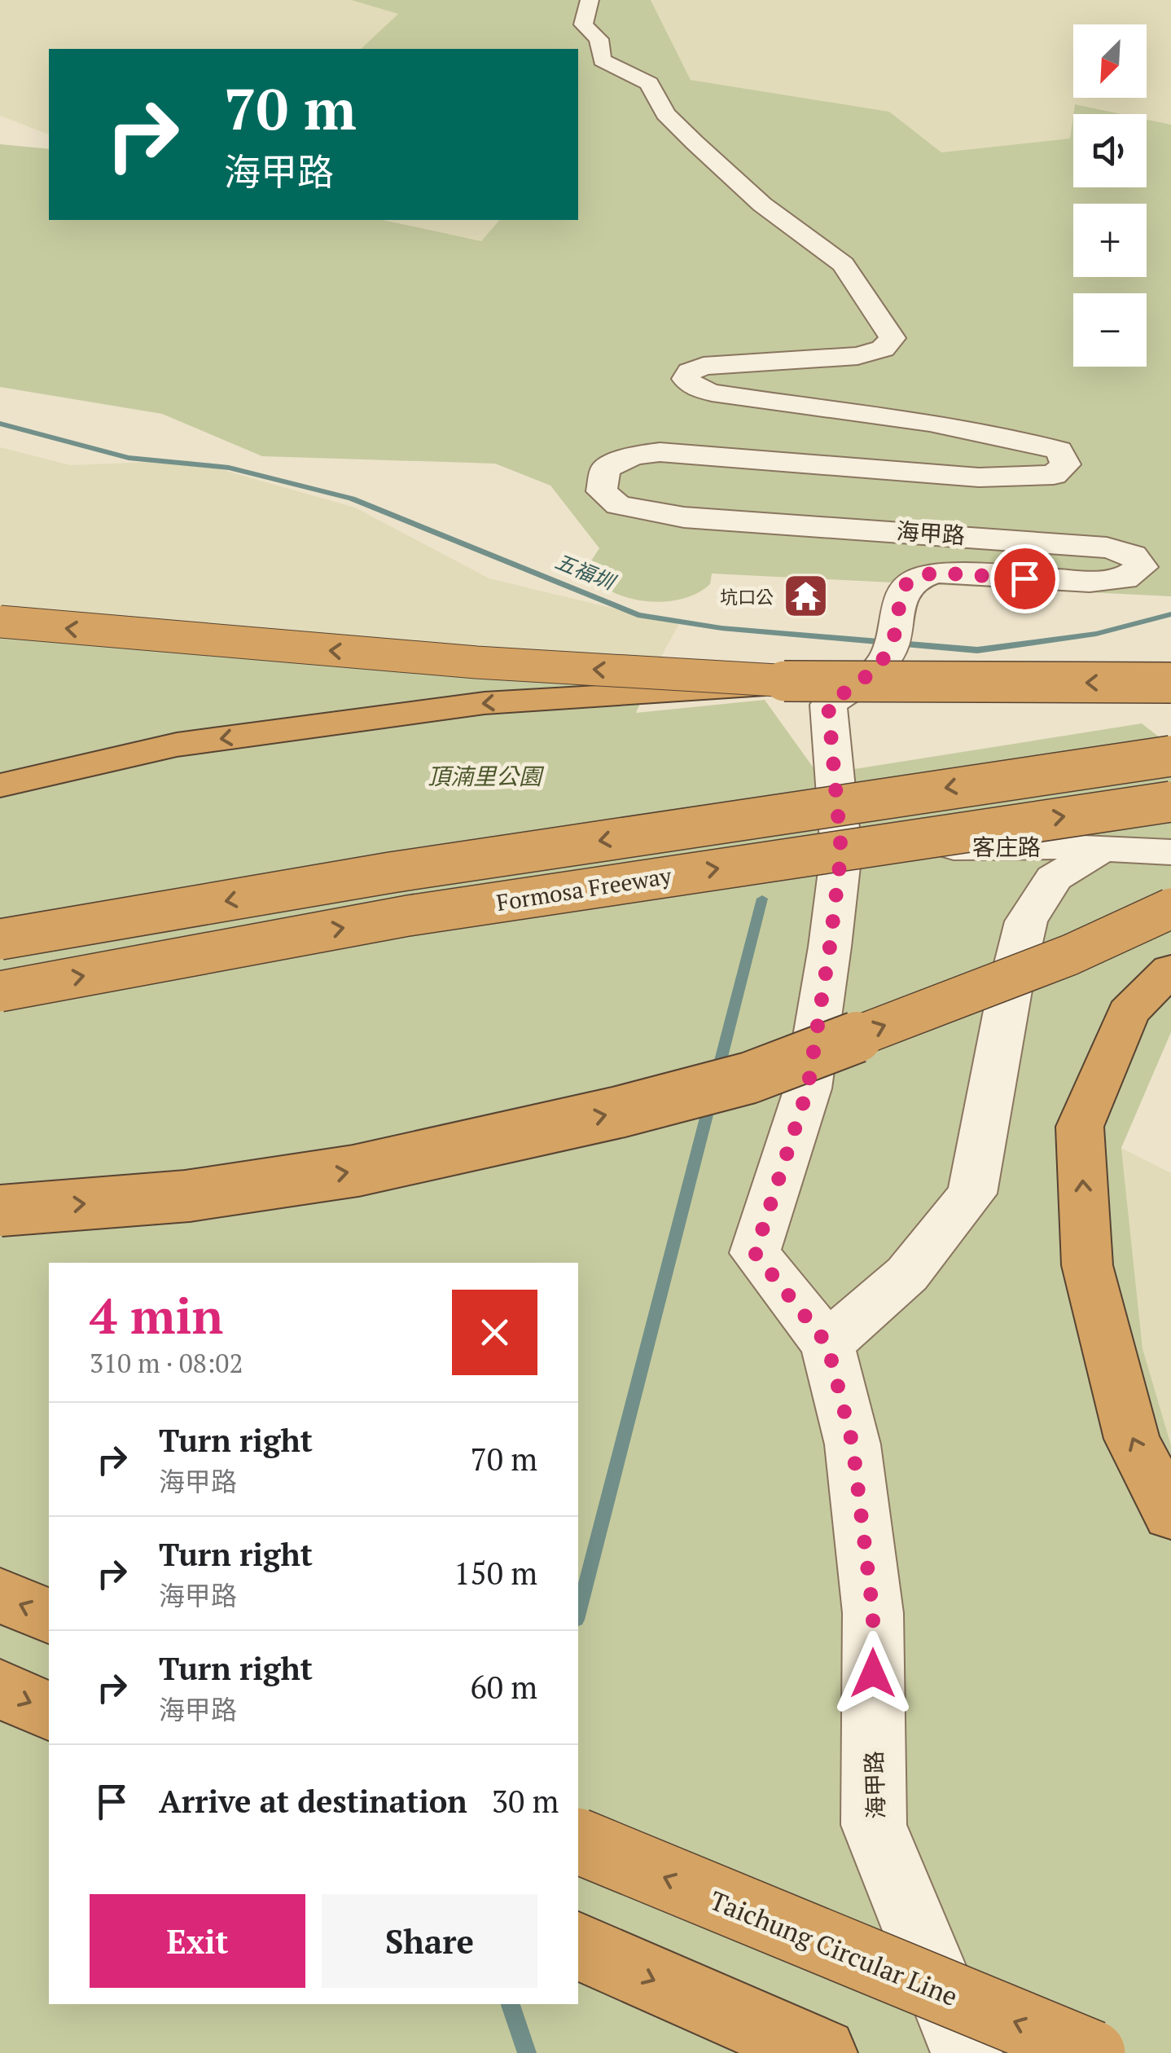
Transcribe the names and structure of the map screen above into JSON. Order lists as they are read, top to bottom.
{
  "streets": {
    "highway": ["Formosa Freeway", "Taichung Circular Line"],
    "street": ["海甲路", "客庄路"]
  },
  "crossings": [
    ["海甲路", "客庄路"]
  ],
  "water": ["五福圳"],
  "parks": ["頂湳里公園"],
  "places": {
    "temple": ["坑口公"]
  },
  "north": "bottom left",
  "page": {
    "map_buttons": ["+", "−"],
    "turn": ["70 m", "海甲路"],
    "heading": ["4 min", "310 m · 08:02"],
    "list": [
      {
        "name": "Turn right",
        "note": "海甲路",
        "value": "70 m"
      },
      {
        "name": "Turn right",
        "note": "海甲路",
        "value": "150 m"
      },
      {
        "name": "Turn right",
        "note": "海甲路",
        "value": "60 m"
      },
      {
        "name": "Arrive at destination",
        "value": "30 m"
      }
    ],
    "buttons": ["Exit", "Share"]
  }
}
